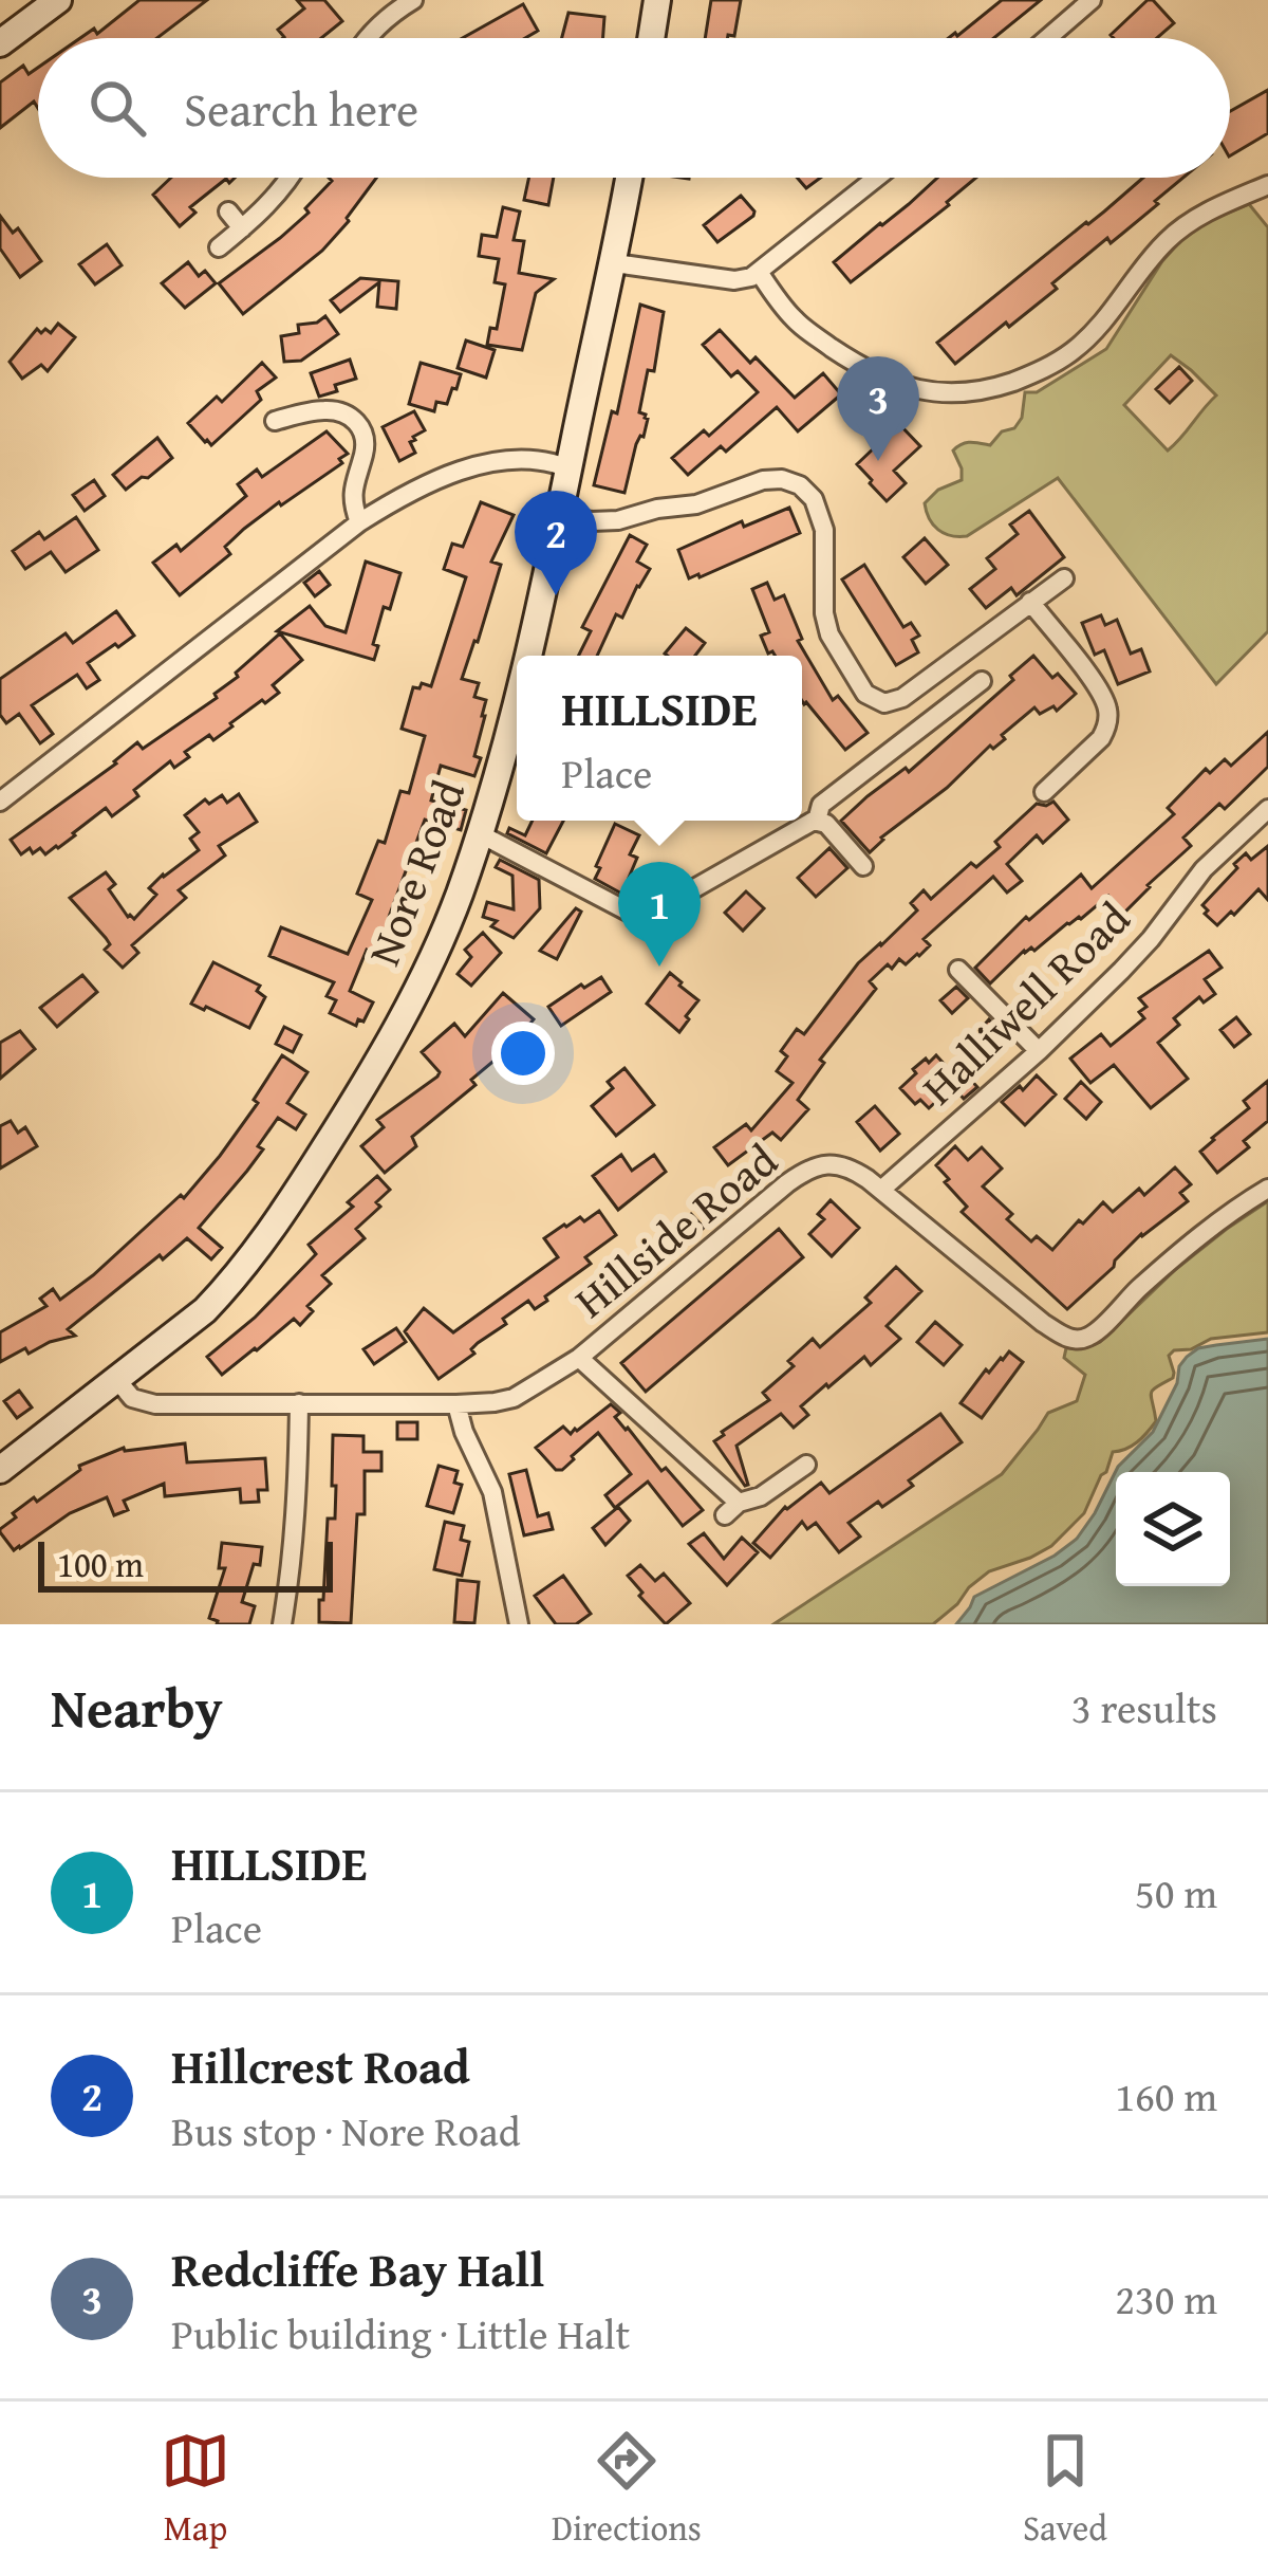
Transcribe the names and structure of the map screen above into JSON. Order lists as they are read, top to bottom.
{
  "streets": {
    "street": ["Nore Road", "Halliwell Road", "Hillside Road"]
  },
  "crossings": [
    ["Nore Road", "Hillside Road"],
    ["Halliwell Road", "Hillside Road"]
  ],
  "scale_bar": "100 m",
  "page": {
    "search": "Search here",
    "pins": ["3", "2", "1"],
    "popup": ["HILLSIDE", "Place"],
    "scale": "100 m",
    "heading": ["Nearby", "3 results"],
    "list": [
      {
        "mark": "1",
        "name": "HILLSIDE",
        "note": "Place",
        "value": "50 m"
      },
      {
        "mark": "2",
        "name": "Hillcrest Road",
        "note": "Bus stop · Nore Road",
        "value": "160 m"
      },
      {
        "mark": "3",
        "name": "Redcliffe Bay Hall",
        "note": "Public building · Little Halt",
        "value": "230 m"
      }
    ],
    "nav": ["Map", "Directions", "Saved"]
  }
}
